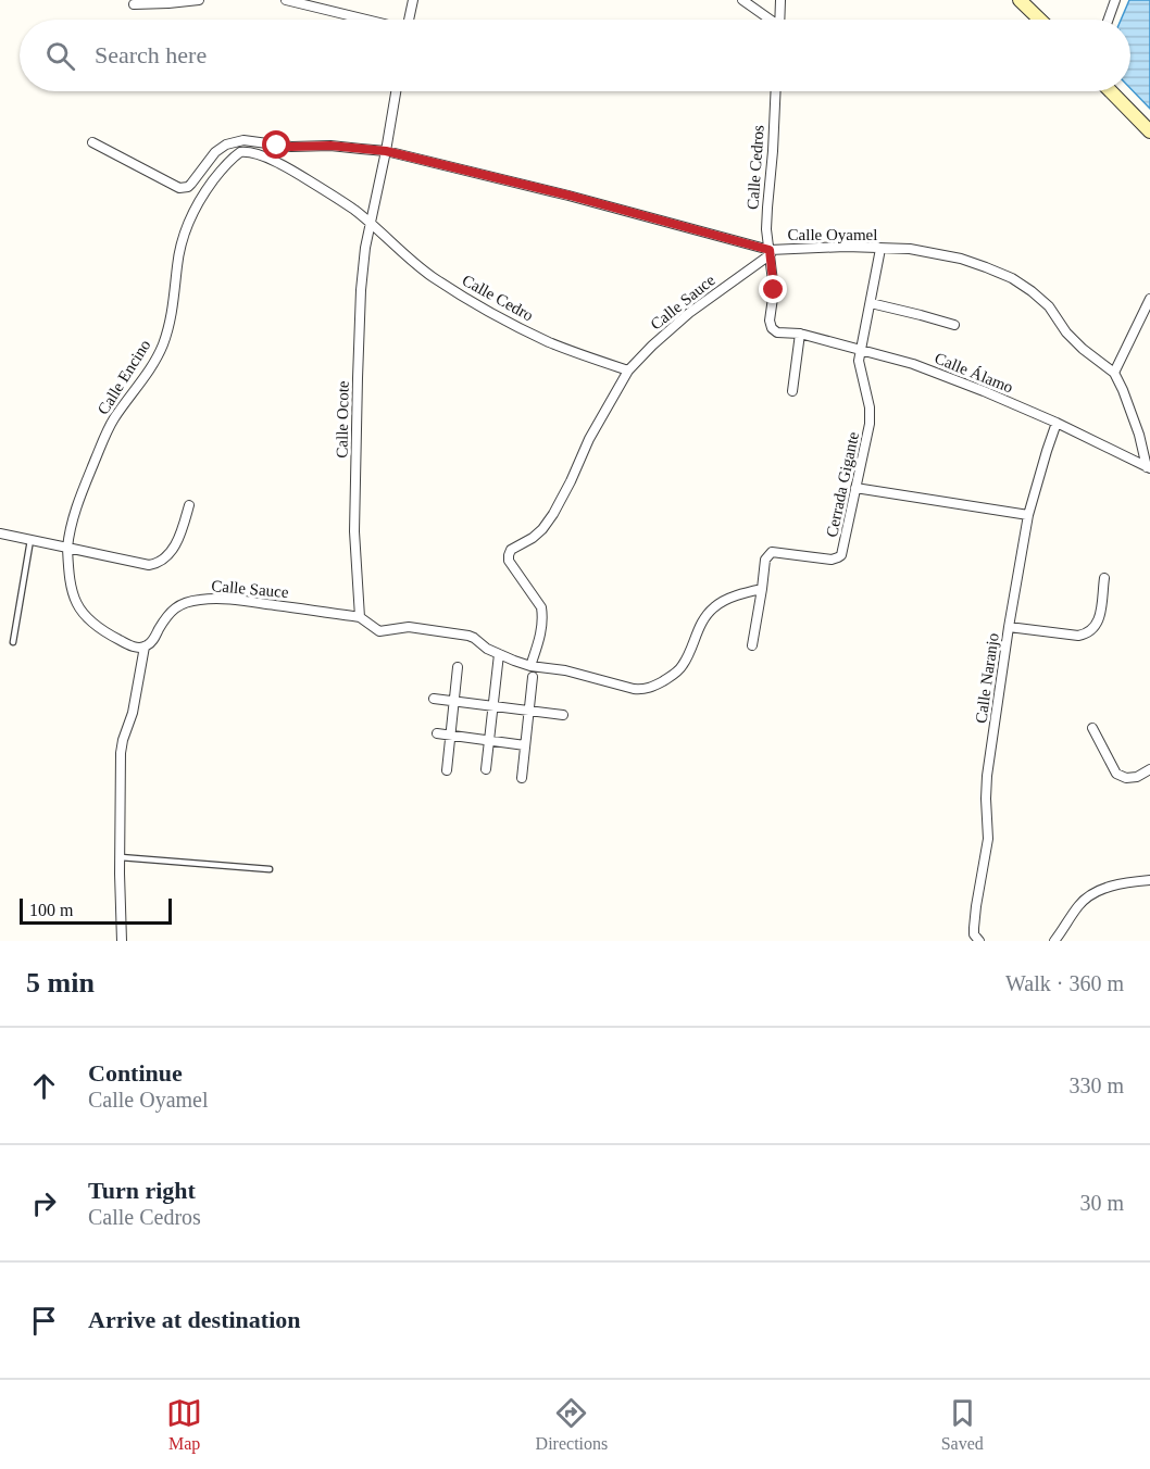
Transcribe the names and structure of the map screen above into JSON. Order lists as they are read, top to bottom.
{
  "streets": {
    "street": [
      "Calle Cedros",
      "Calle Oyamel",
      "Calle Cedro",
      "Calle Sauce",
      "Calle Álamo",
      "Calle Encino",
      "Calle Ocote",
      "Cerrada Gigante",
      "Calle Naranjo"
    ]
  },
  "crossings": [
    ["Calle Cedros", "Calle Oyamel"],
    ["Calle Cedros", "Calle Sauce"],
    ["Calle Cedros", "Calle Álamo"],
    ["Calle Oyamel", "Calle Sauce"],
    ["Calle Oyamel", "Calle Álamo"],
    ["Calle Oyamel", "Calle Ocote"],
    ["Calle Oyamel", "Cerrada Gigante"],
    ["Calle Cedro", "Calle Sauce"],
    ["Calle Cedro", "Calle Encino"],
    ["Calle Cedro", "Calle Ocote"],
    ["Calle Sauce", "Calle Ocote"],
    ["Calle Sauce", "Cerrada Gigante"],
    ["Calle Álamo", "Cerrada Gigante"],
    ["Calle Álamo", "Calle Naranjo"]
  ],
  "scale_bar": "100 m",
  "page": {
    "search": "Search here",
    "scale": "100 m",
    "heading": ["5 min", "Walk · 360 m"],
    "list": [
      ["Continue", "Calle Oyamel", "330 m"],
      ["Turn right", "Calle Cedros", "30 m"],
      "Arrive at destination"
    ],
    "nav": ["Map", "Directions", "Saved"]
  }
}
